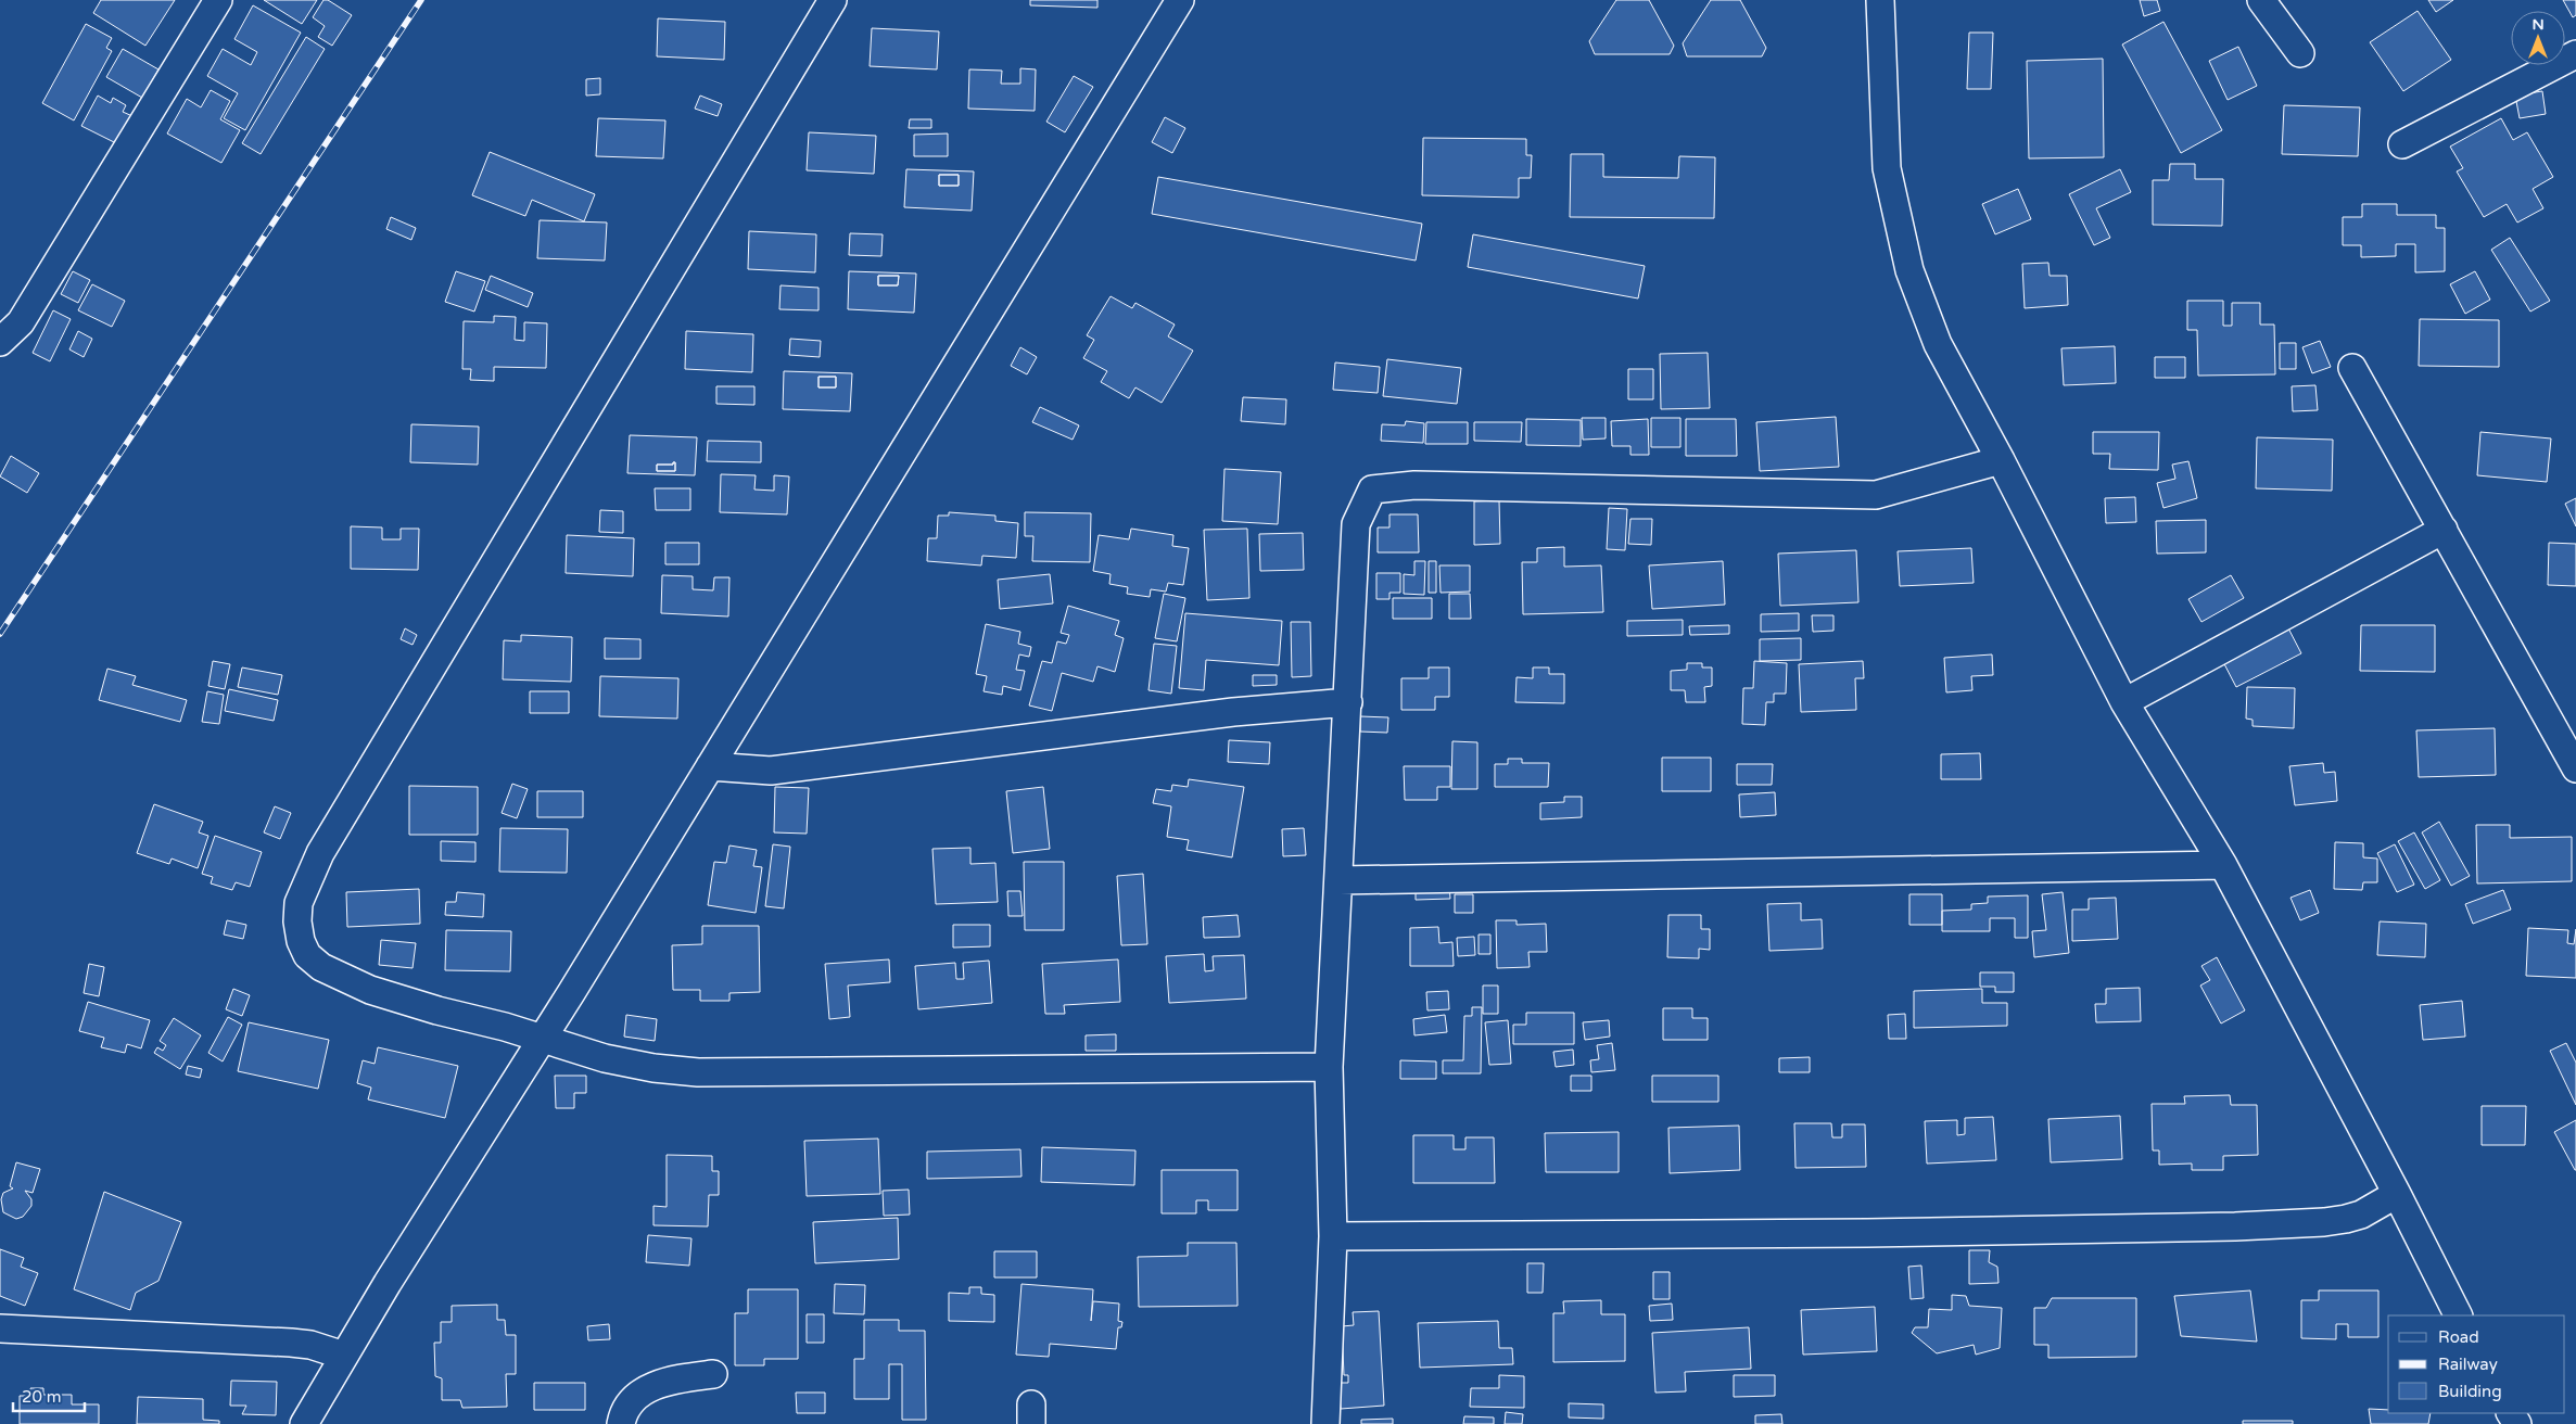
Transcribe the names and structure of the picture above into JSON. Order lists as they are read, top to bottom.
{
  "legend": ["Road", "Railway", "Building"],
  "scale_bar": "20 m",
  "north": "top"
}
